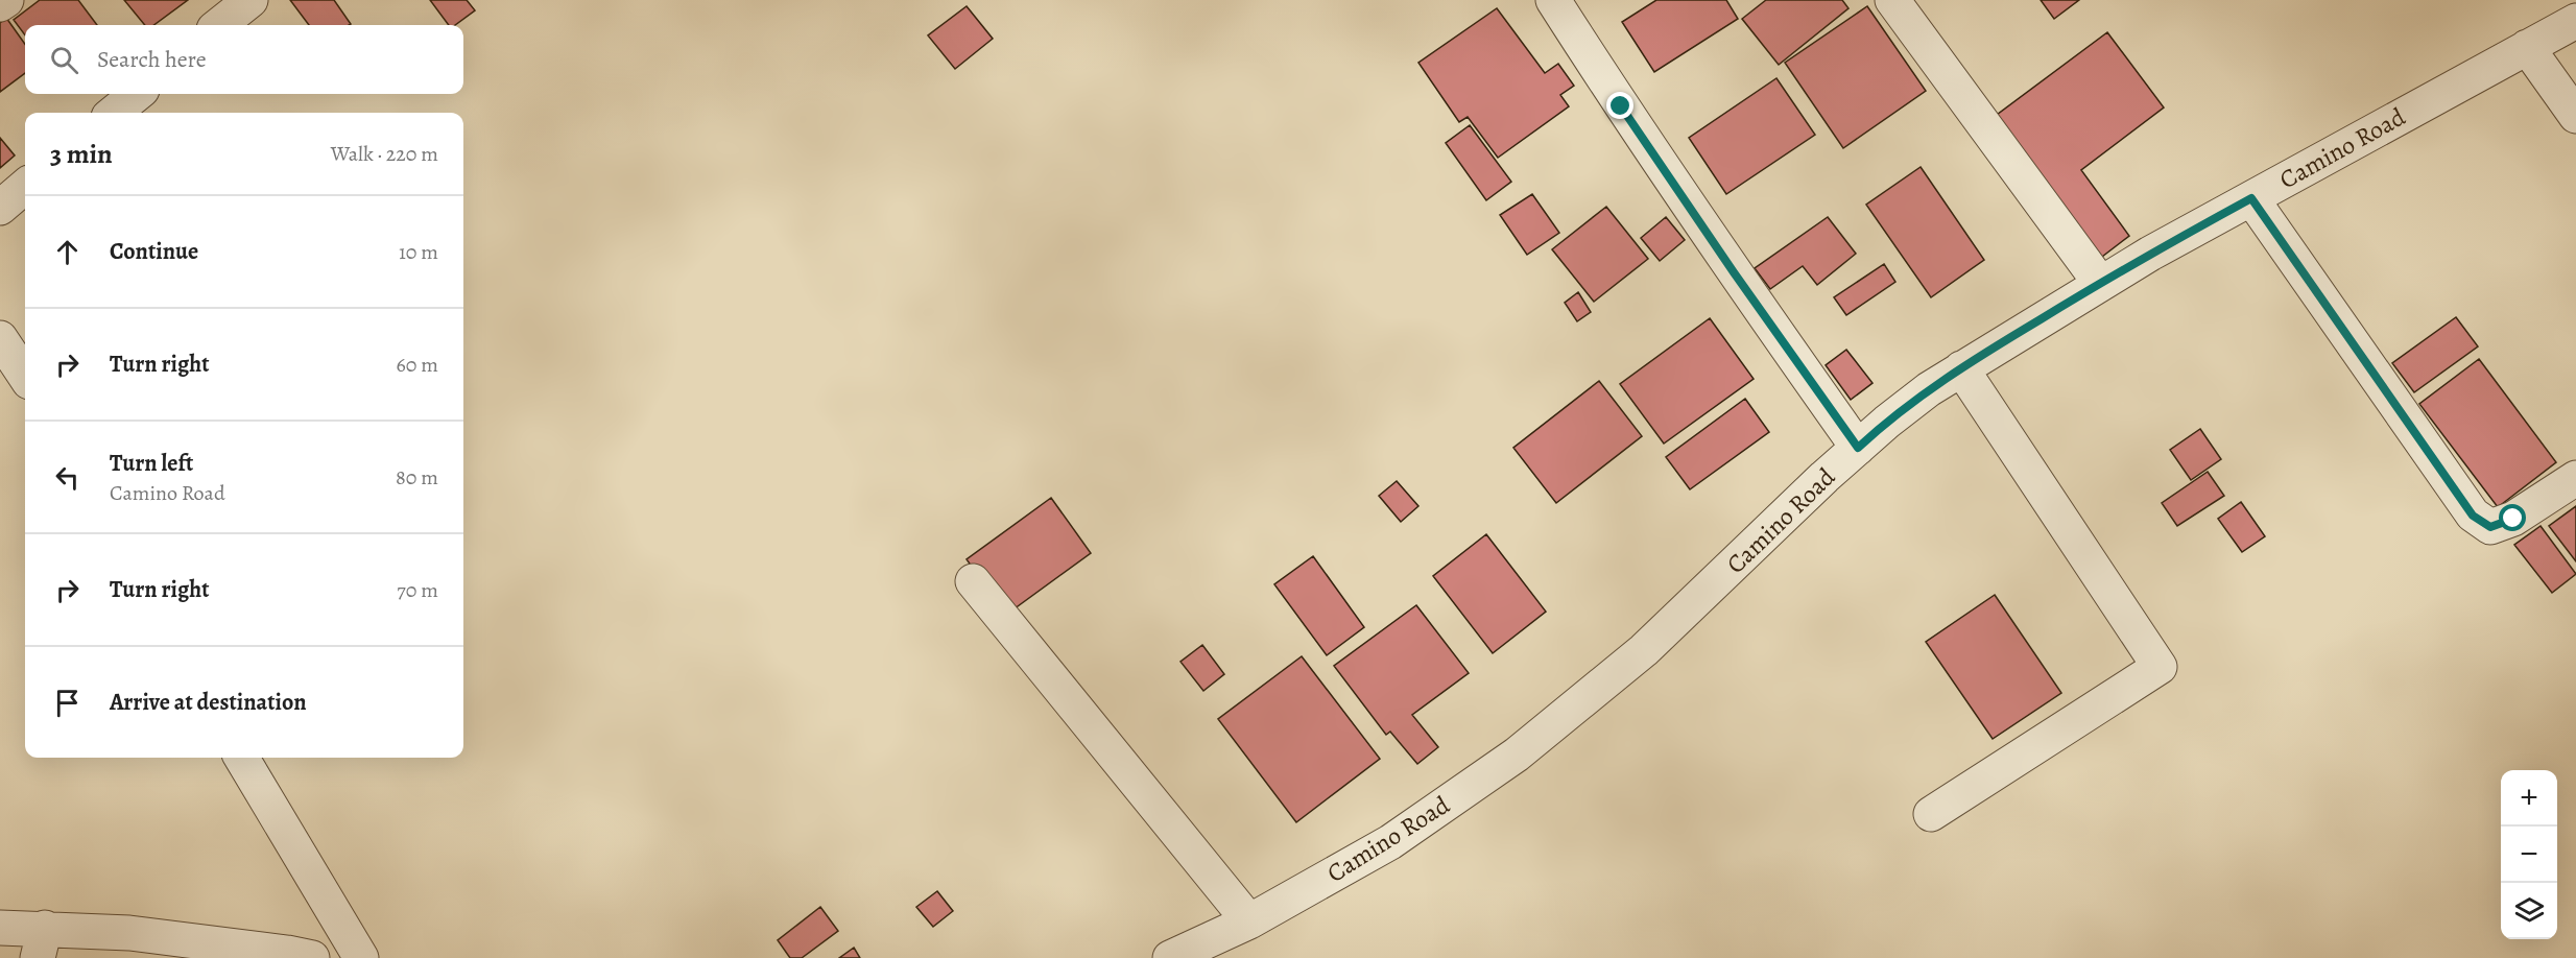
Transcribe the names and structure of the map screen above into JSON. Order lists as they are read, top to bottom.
{
  "streets": {
    "street": ["Camino Road"]
  },
  "page": {
    "search": "Search here",
    "heading": ["3 min", "Walk · 220 m"],
    "list": [
      ["Continue", "10 m"],
      ["Turn right", "60 m"],
      ["Turn left", "Camino Road", "80 m"],
      ["Turn right", "70 m"],
      "Arrive at destination"
    ],
    "map_buttons": ["+", "−"]
  }
}
